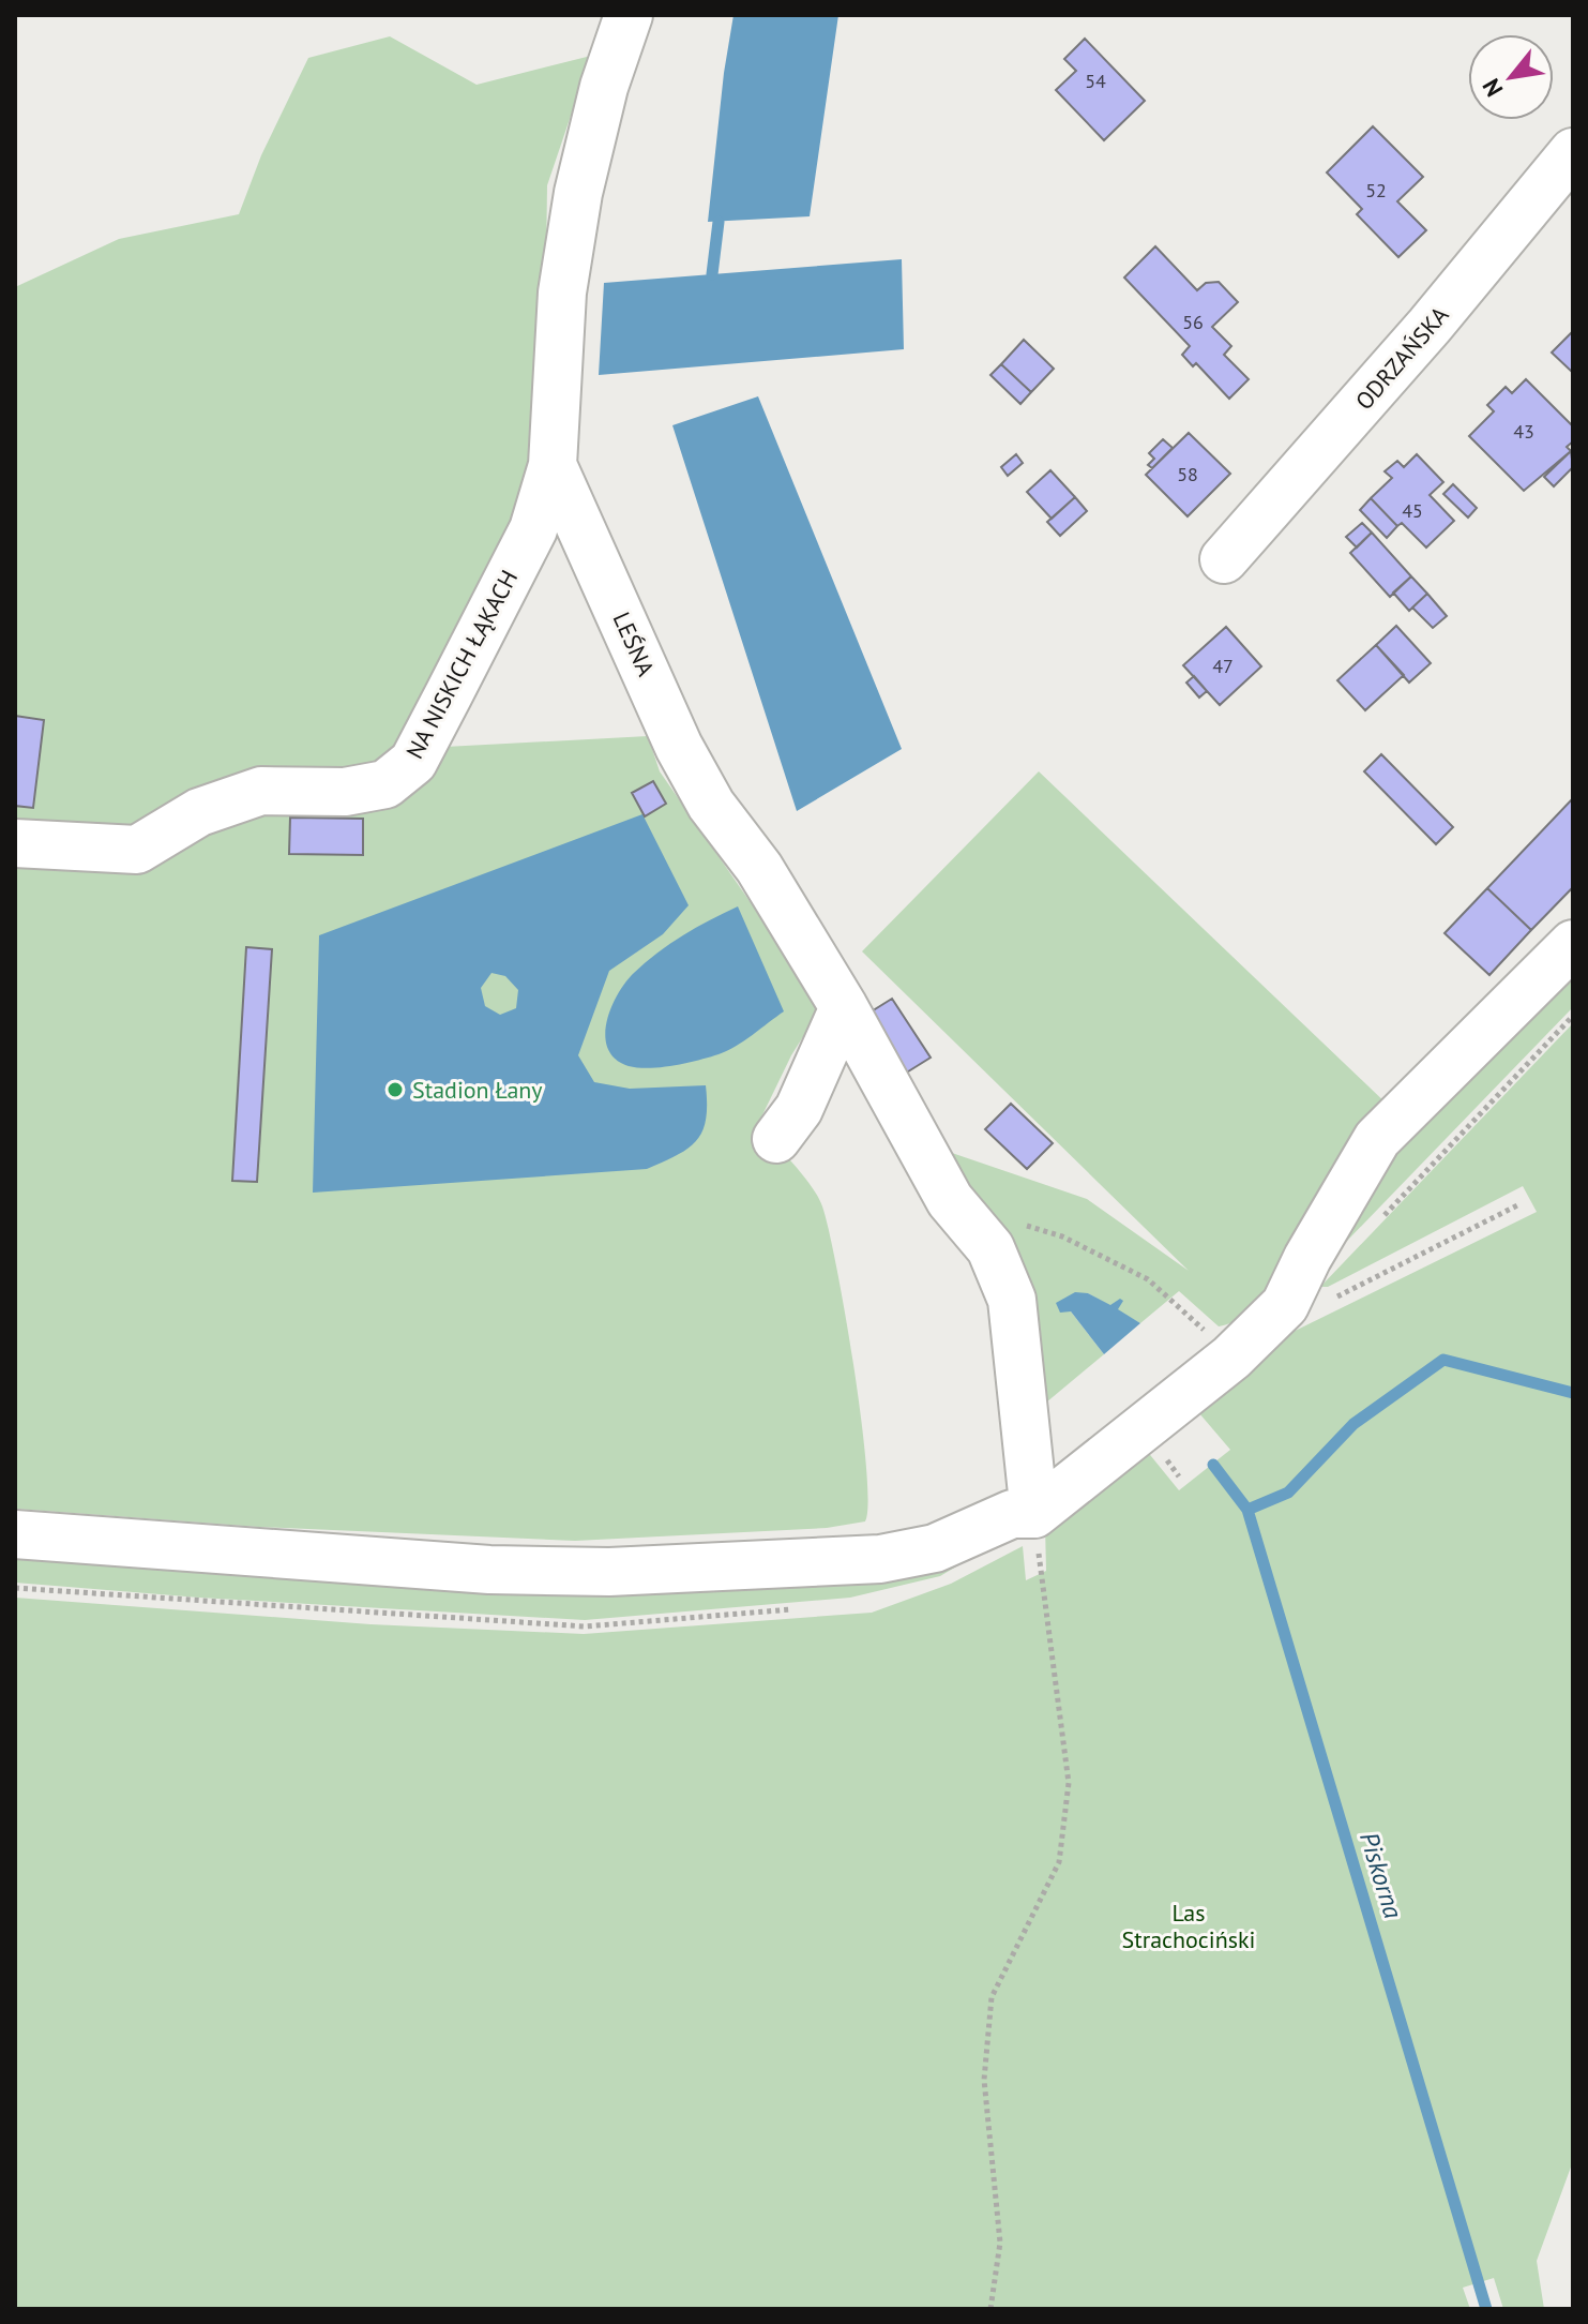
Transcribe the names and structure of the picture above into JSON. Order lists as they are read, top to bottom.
{
  "streets": {
    "street": ["ODRZAŃSKA", "LEŚNA", "NA NISKICH ŁĄKACH"]
  },
  "crossings": [
    ["LEŚNA", "NA NISKICH ŁĄKACH"]
  ],
  "water": ["Piskorna"],
  "parks": ["Las Strachociński"],
  "places": ["Stadion Łany"],
  "house_numbers": [
    "54",
    "52",
    "56",
    "43",
    "58",
    "45",
    "47"
  ],
  "north": "bottom left"
}
